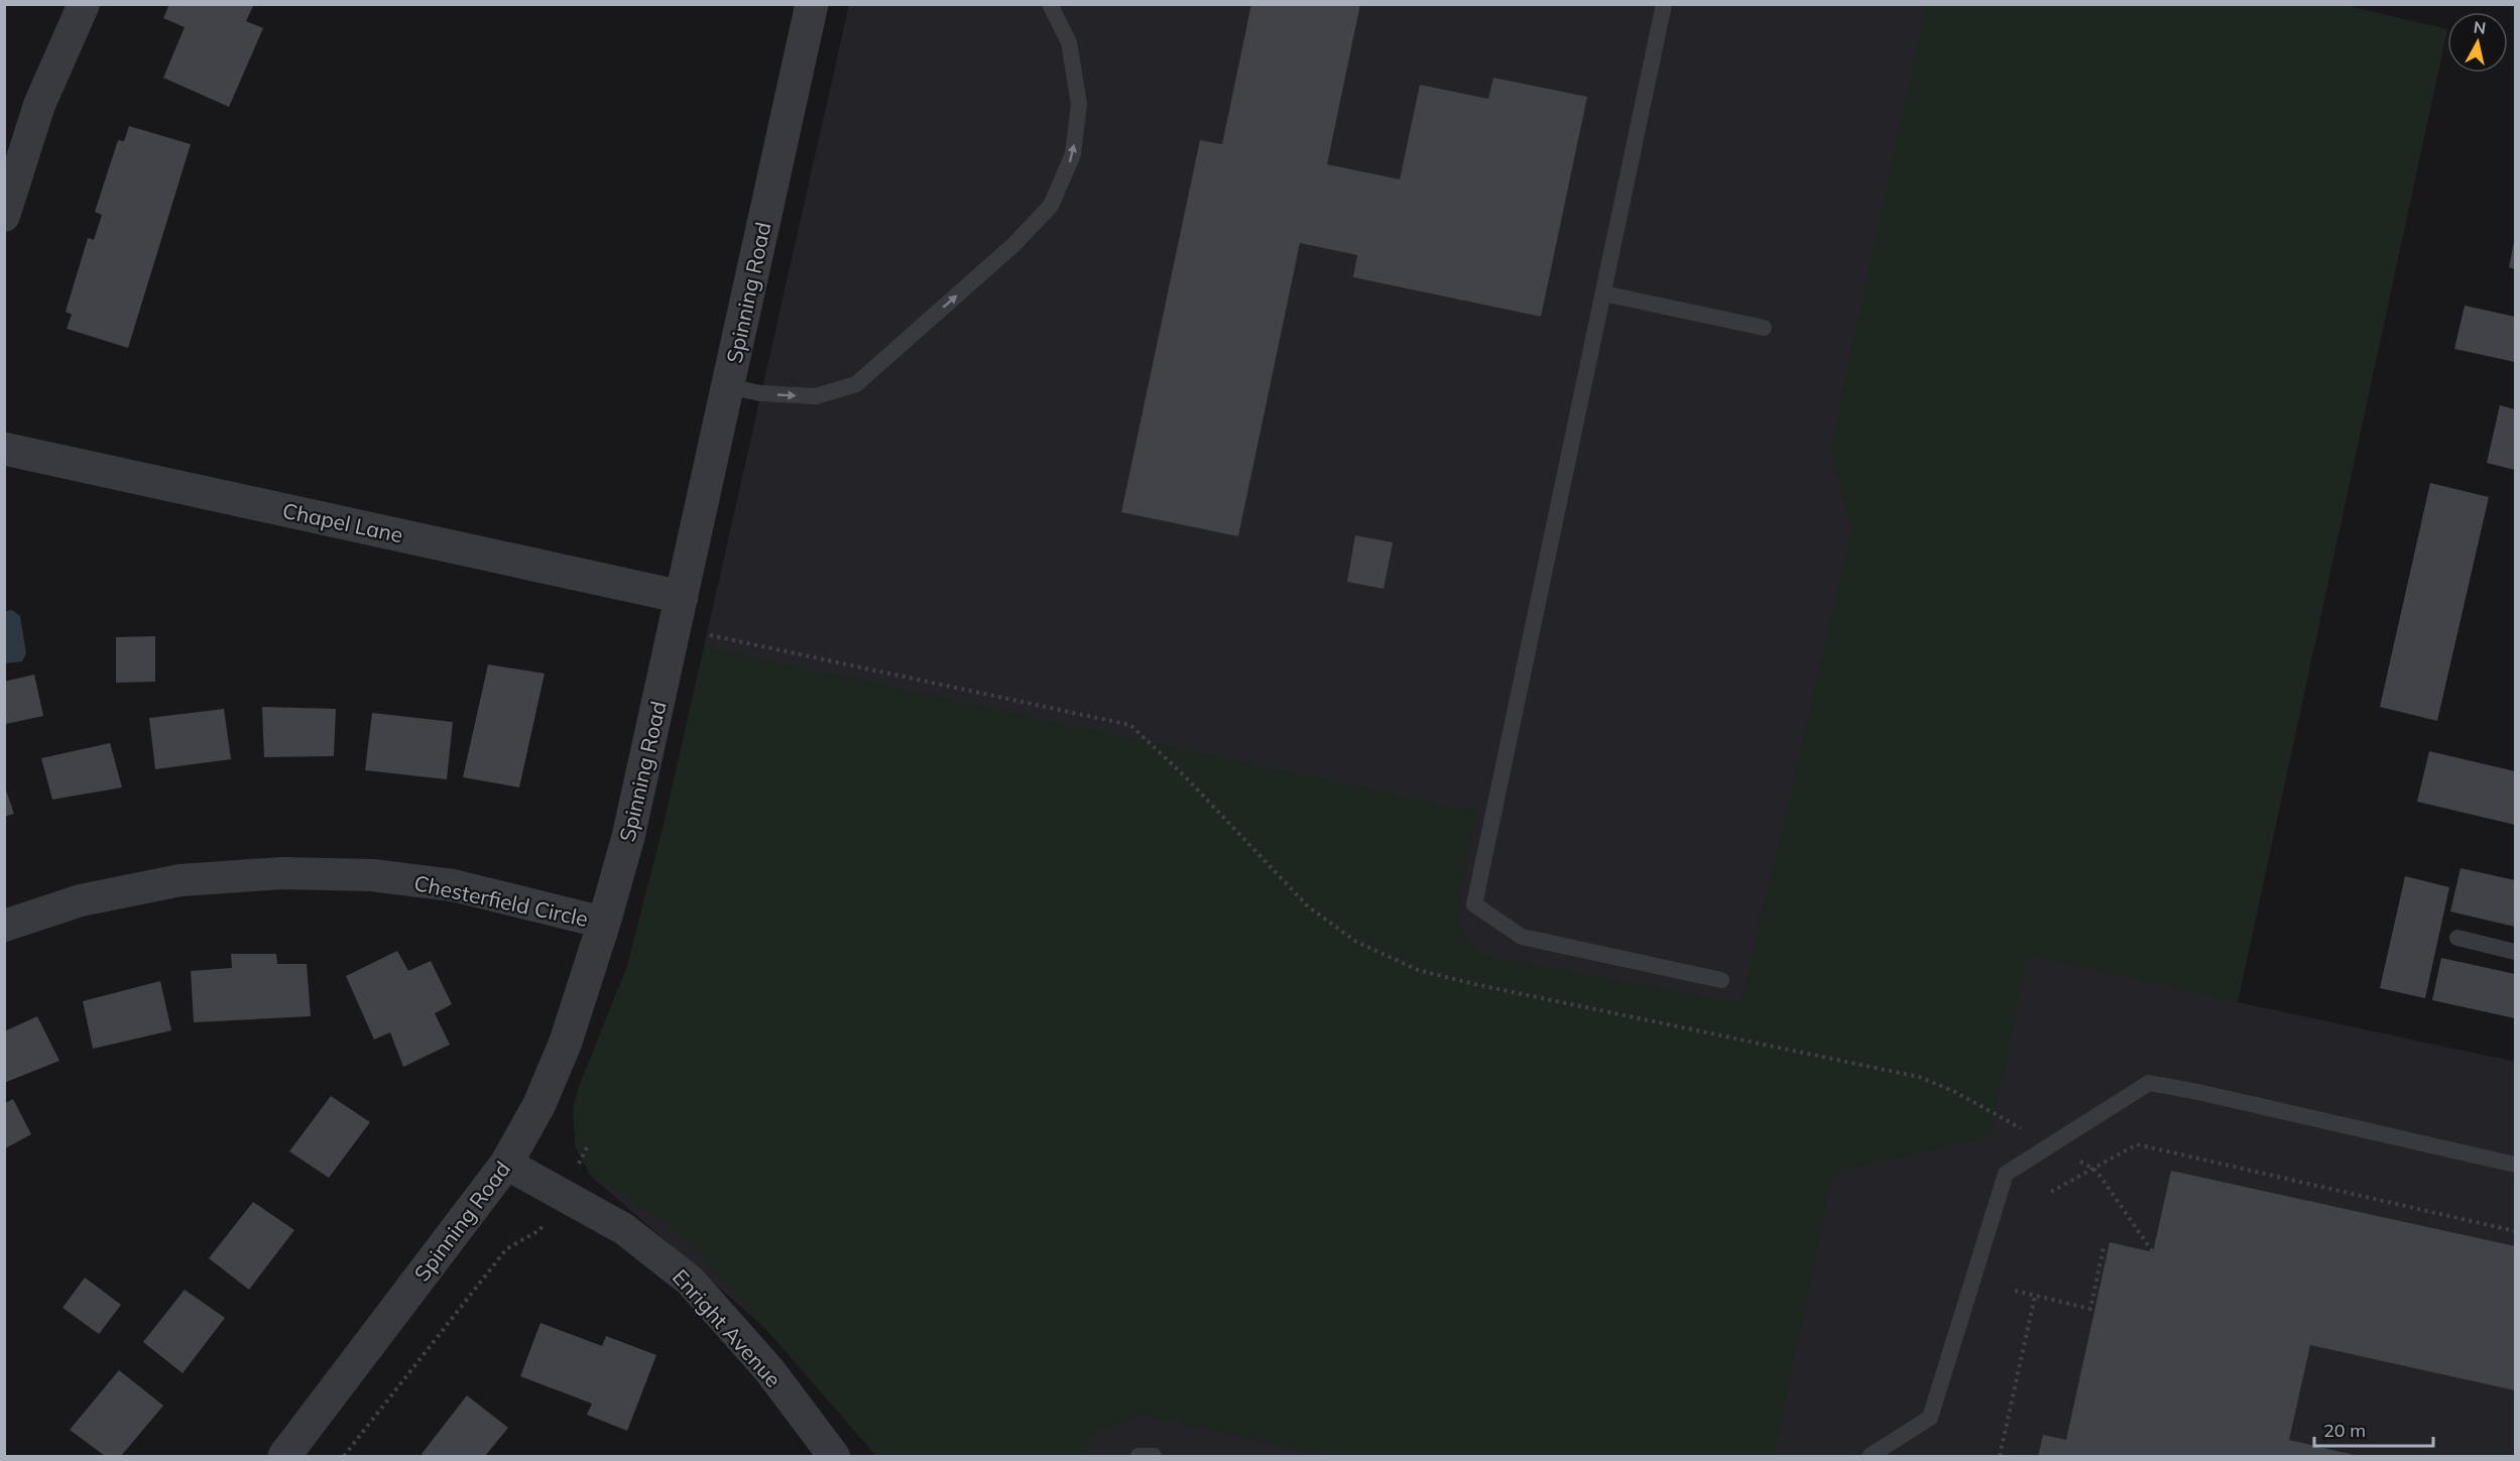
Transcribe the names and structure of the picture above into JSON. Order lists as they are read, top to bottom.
{
  "streets": {
    "street": [
      "Spinning Road",
      "Chapel Lane",
      "Chesterfield Circle",
      "Enright Avenue"
    ]
  },
  "crossings": [
    ["Spinning Road", "Chapel Lane"],
    ["Spinning Road", "Chesterfield Circle"],
    ["Spinning Road", "Enright Avenue"]
  ],
  "scale_bar": "20 m",
  "north": "top"
}
